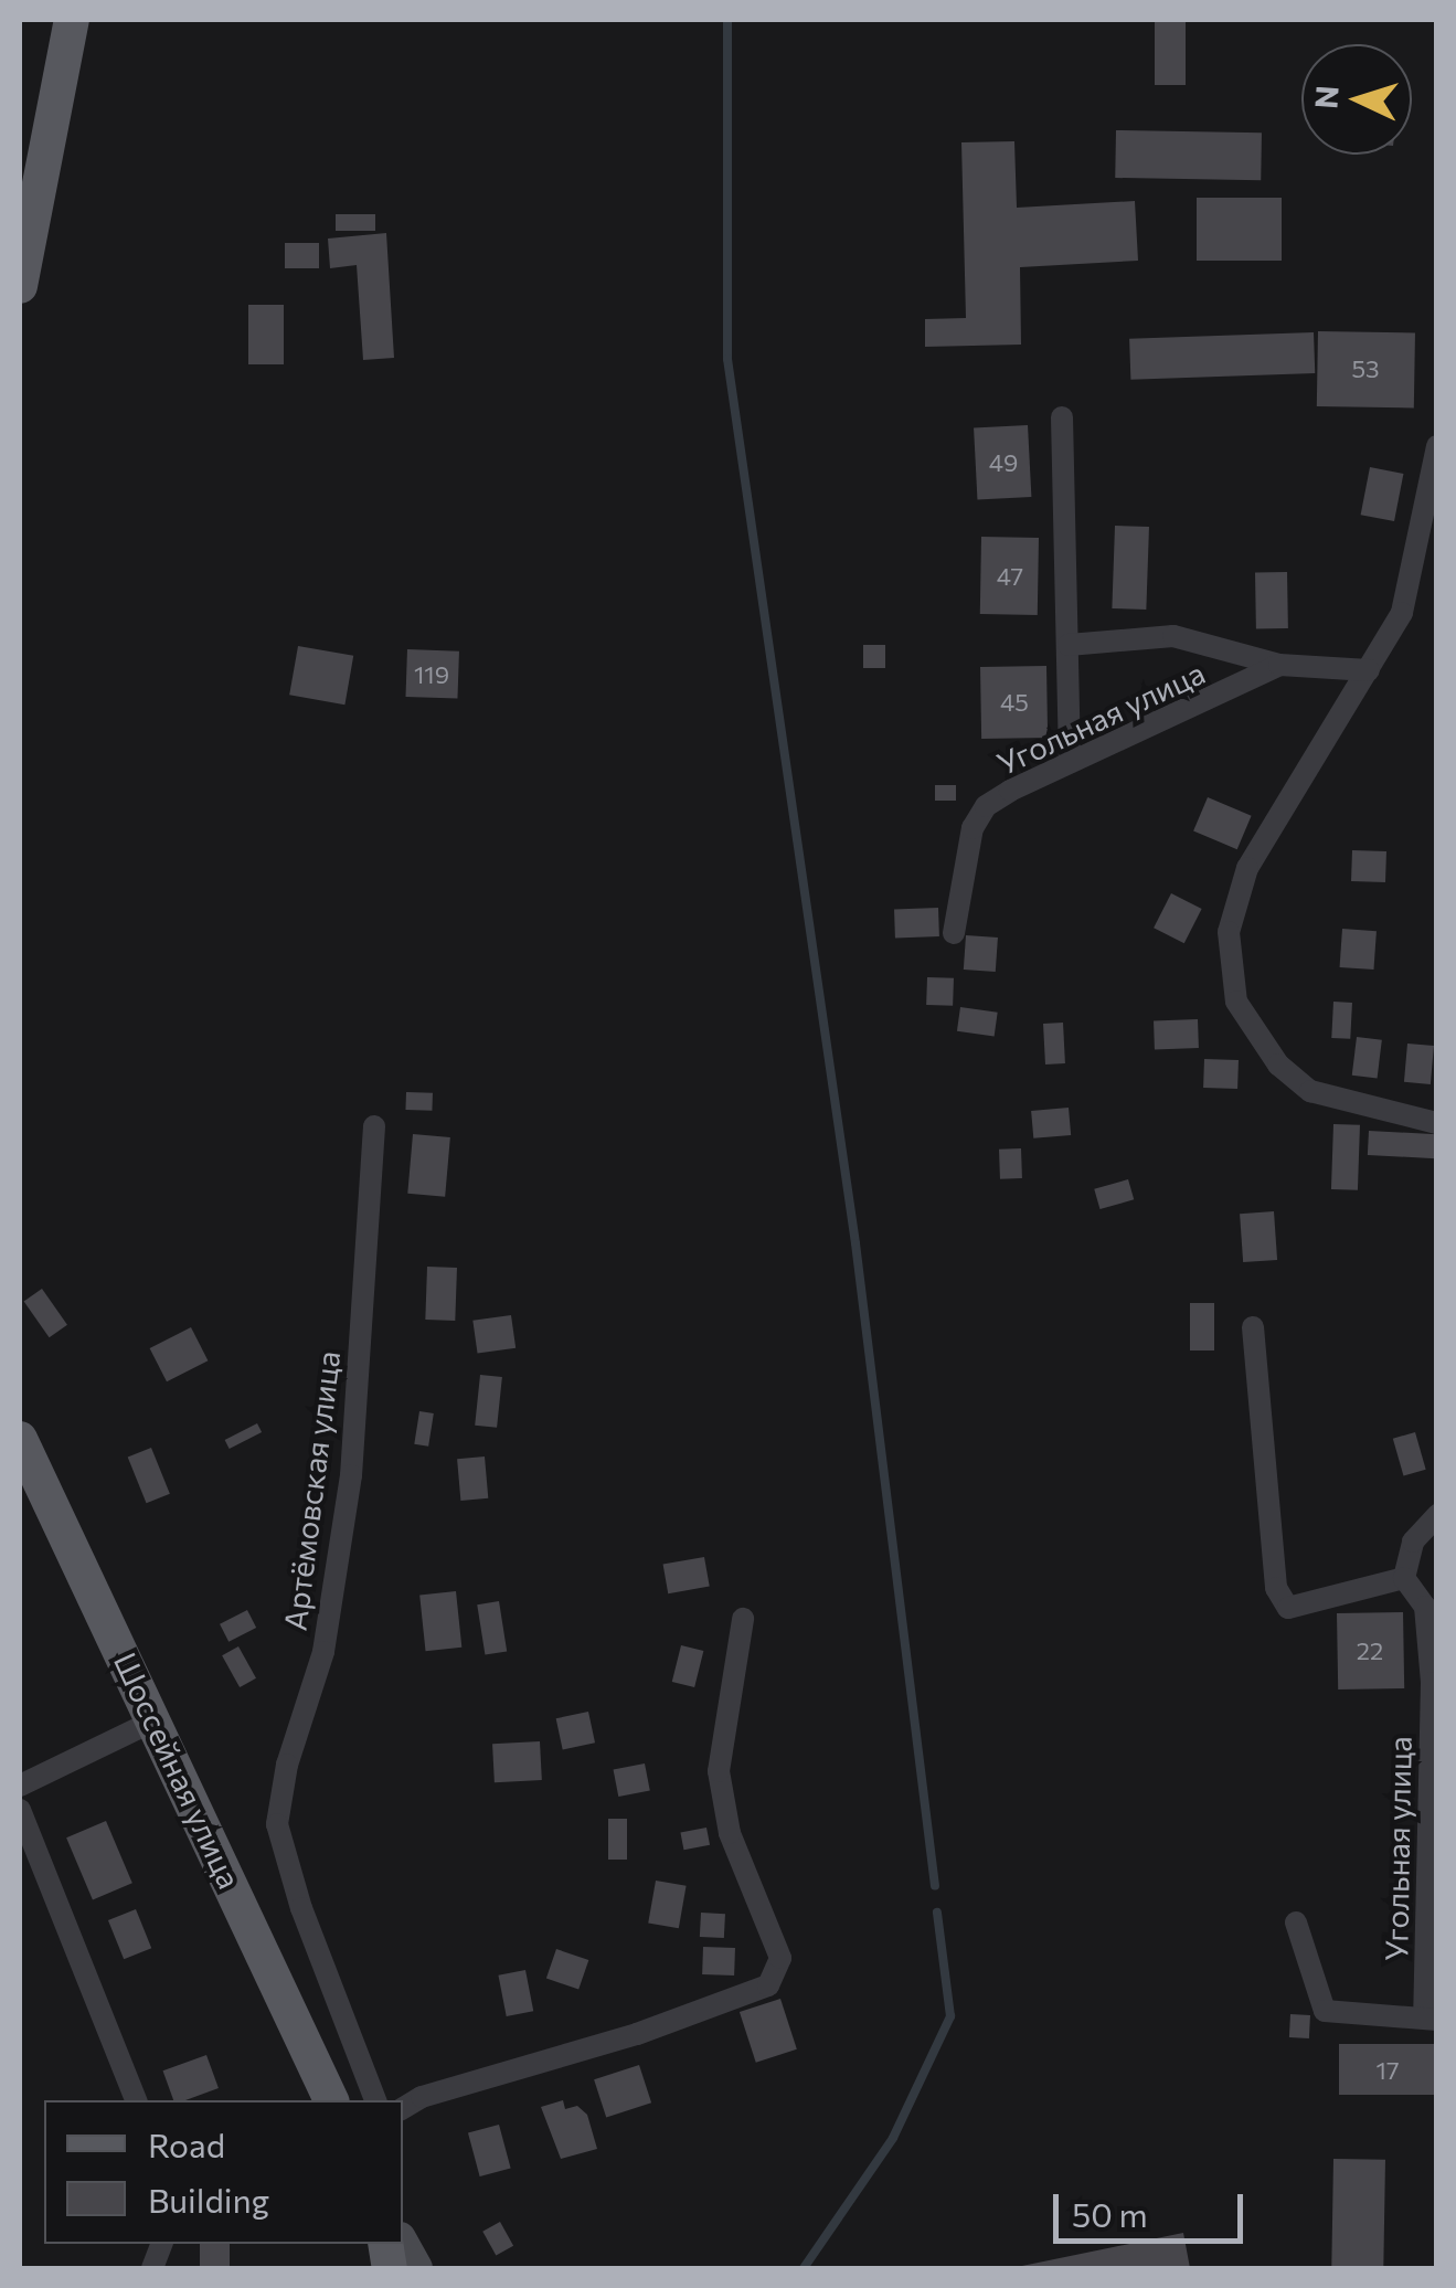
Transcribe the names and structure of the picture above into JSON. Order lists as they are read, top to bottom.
{
  "streets": {
    "main road": ["Шоссейная улица"],
    "street": ["Угольная улица", "Артёмовская улица"]
  },
  "house_numbers": [
    "53",
    "49",
    "47",
    "119",
    "45",
    "22",
    "17"
  ],
  "legend": ["Road", "Building"],
  "scale_bar": "50 m",
  "north": "left"
}
